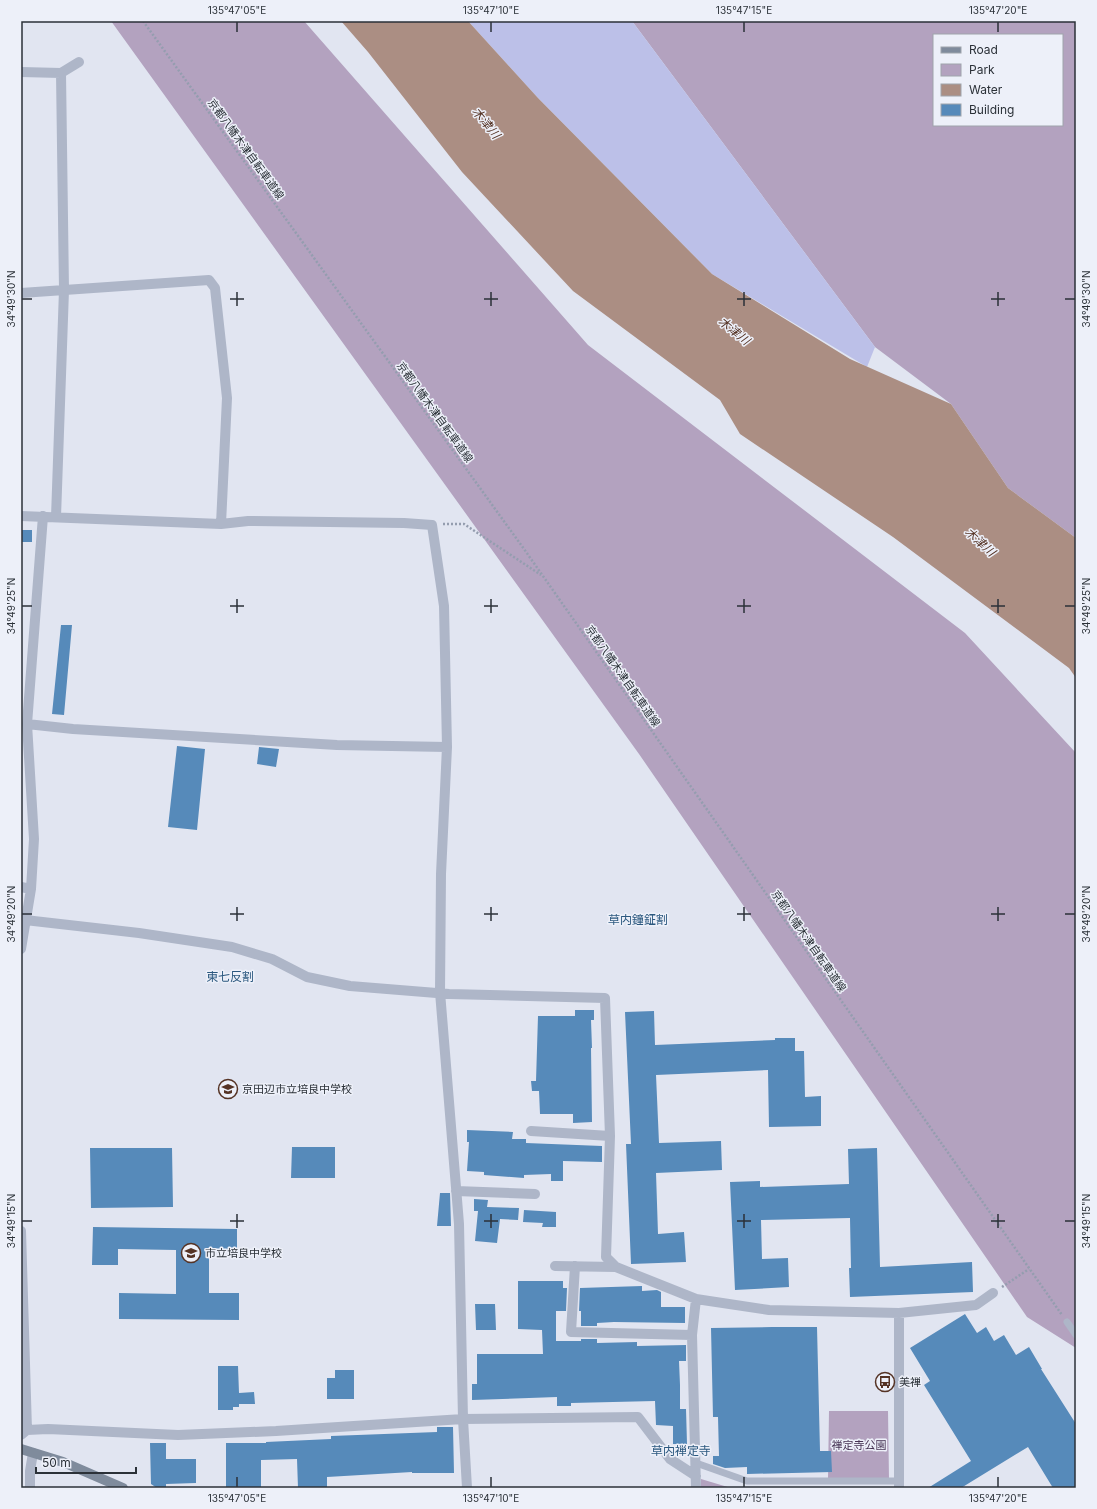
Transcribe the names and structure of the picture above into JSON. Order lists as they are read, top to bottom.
{
  "streets": {
    "path": ["京都八幡木津自転車道線"]
  },
  "districts": ["草内鐘鉦割", "東七反割", "草内禅定寺"],
  "water": ["木津川"],
  "parks": ["禅定寺公園"],
  "places": {
    "school or university": ["京田辺市立培良中学校", "市立培良中学校"],
    "bus stop": ["美禅"]
  },
  "legend": [
    "Road",
    "Park",
    "Water",
    "Building"
  ],
  "scale_bar": "50 m",
  "coordinates": [
    "135°47'05\"E",
    "135°47'10\"E",
    "135°47'15\"E",
    "135°47'20\"E",
    "34°49'30\"N",
    "34°49'25\"N",
    "34°49'20\"N",
    "34°49'15\"N"
  ]
}
